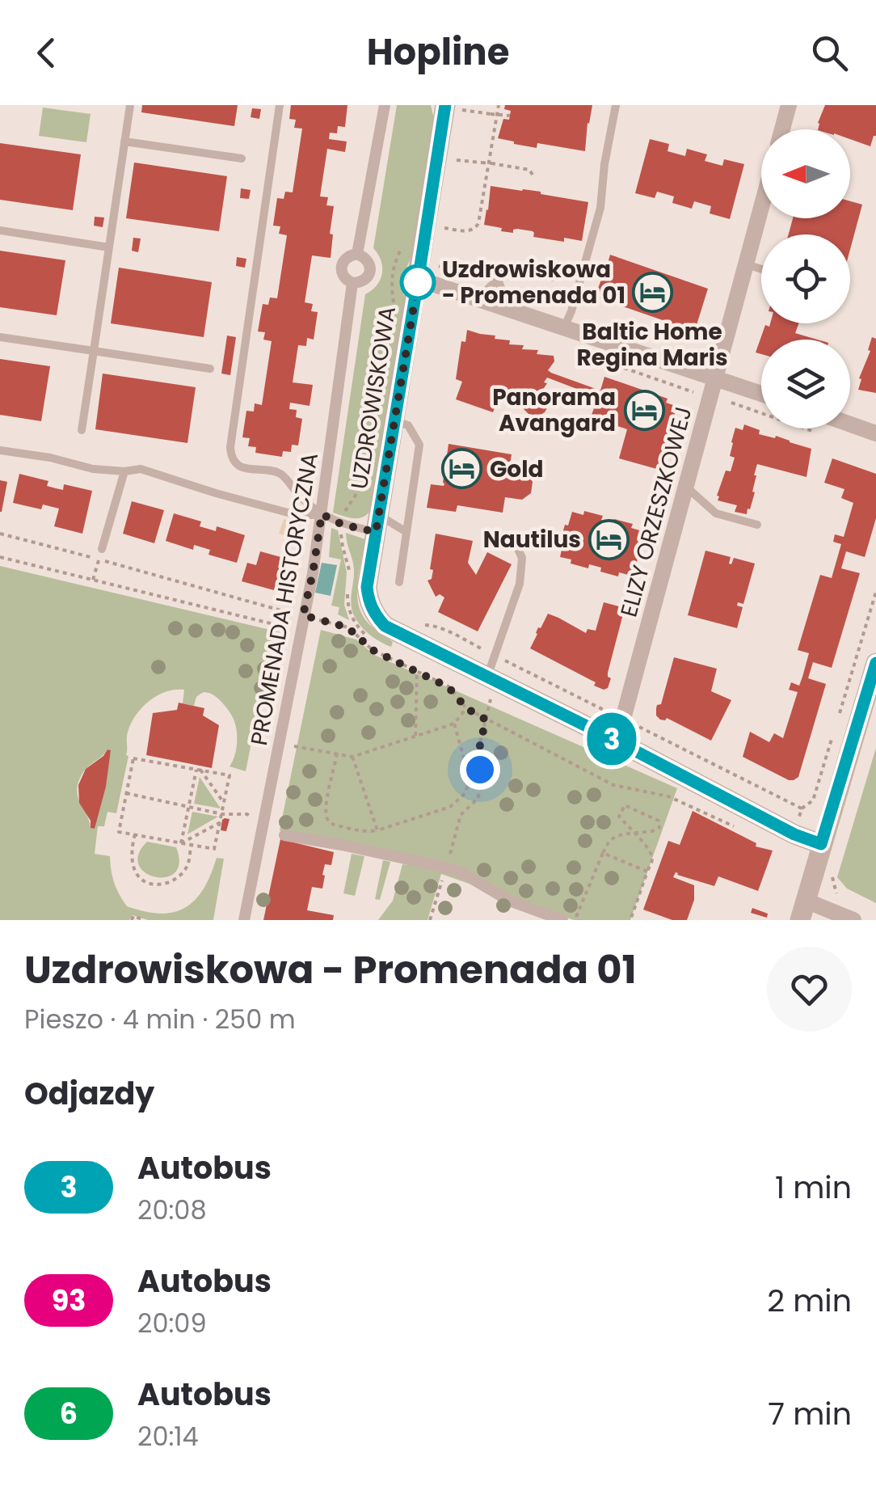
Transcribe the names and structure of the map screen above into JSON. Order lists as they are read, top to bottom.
{
  "streets": {
    "street": ["UZDROWISKOWA", "ELIZY ORZESZKOWEJ", "PROMENADA HISTORYCZNA"]
  },
  "places": {
    "other": ["Uzdrowiskowa - Promenada 01"],
    "hotel": [
      "Baltic Home Regina Maris",
      "Panorama Avangard",
      "Gold",
      "Nautilus"
    ]
  },
  "lines": ["bus line 3"],
  "north": "left",
  "page": {
    "header": "Hopline",
    "on_map": "3",
    "heading": [
      ["Uzdrowiskowa - Promenada 01", "Pieszo · 4 min · 250 m"],
      "Odjazdy"
    ],
    "list": [
      {
        "mark": "3",
        "name": "Autobus",
        "note": "20:08",
        "value": "1 min"
      },
      {
        "mark": "93",
        "name": "Autobus",
        "note": "20:09",
        "value": "2 min"
      },
      {
        "mark": "6",
        "name": "Autobus",
        "note": "20:14",
        "value": "7 min"
      }
    ]
  }
}
